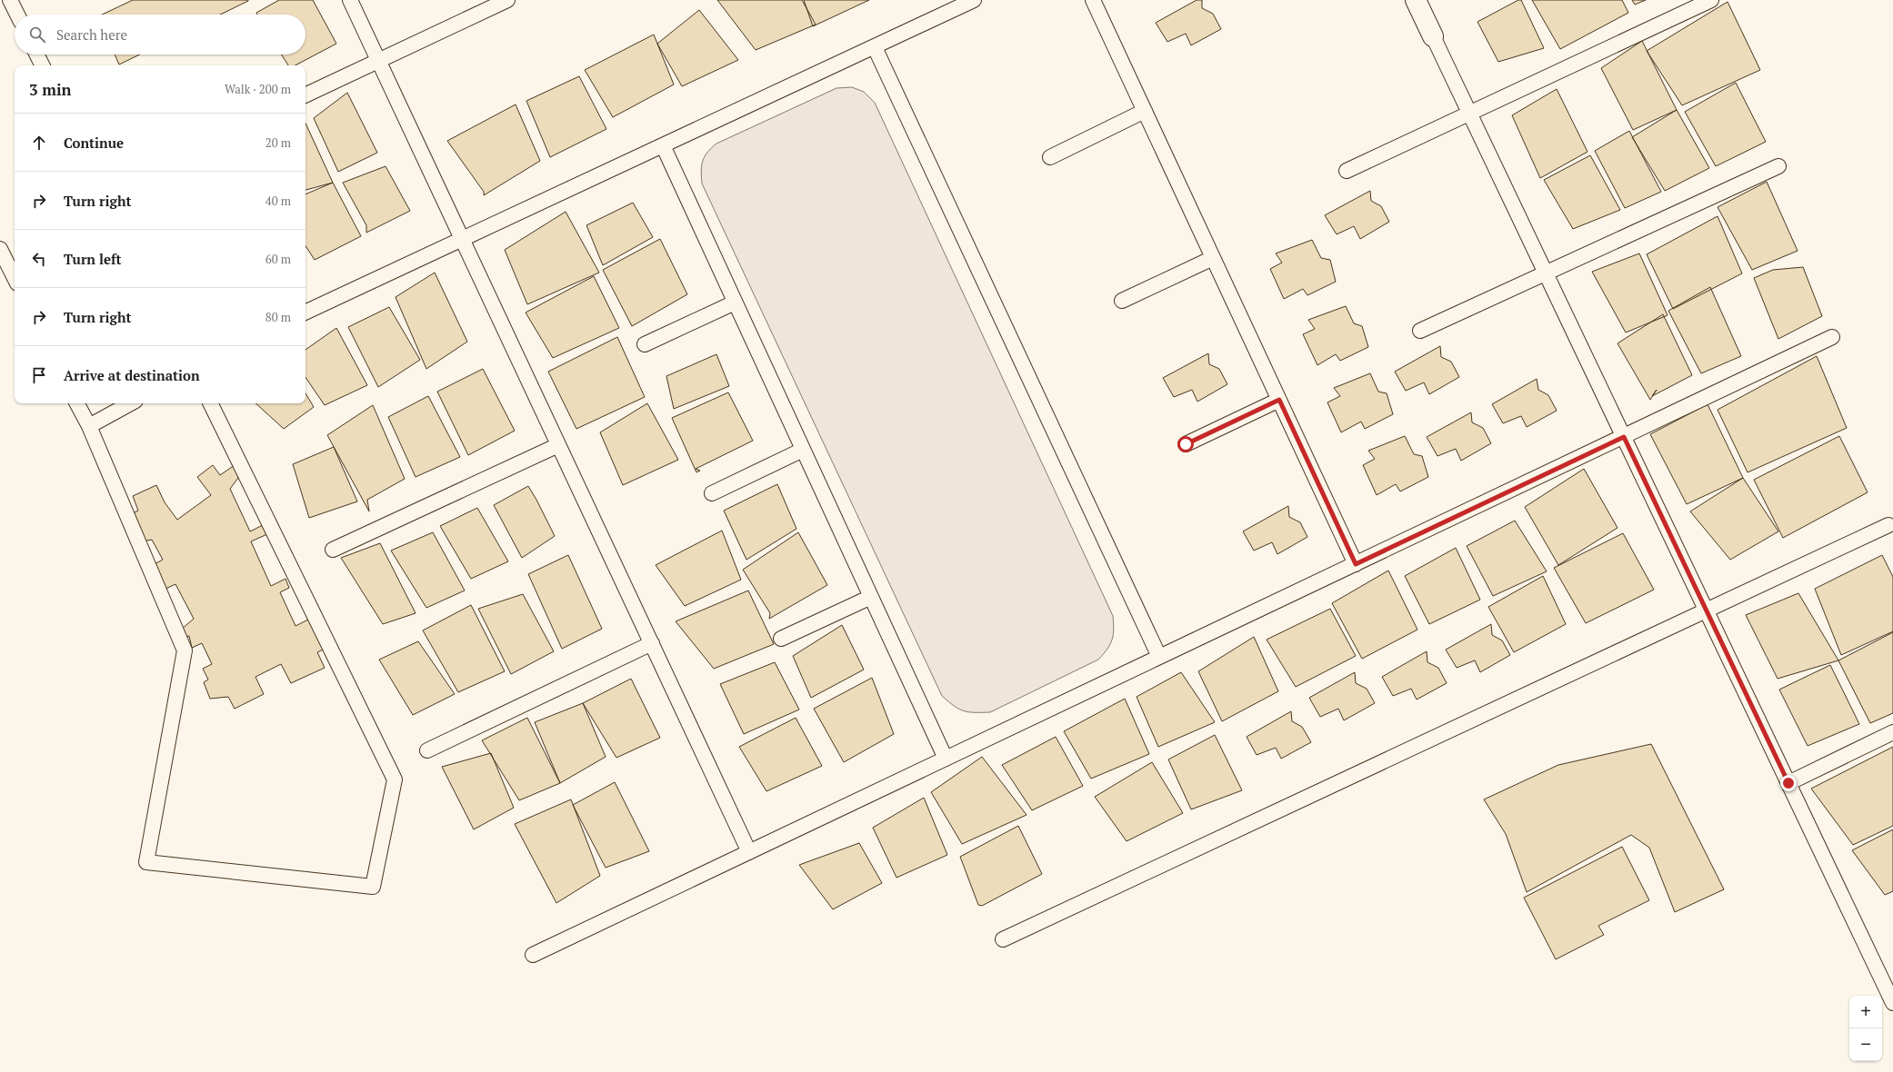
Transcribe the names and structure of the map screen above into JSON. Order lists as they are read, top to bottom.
{
  "page": {
    "search": "Search here",
    "heading": ["3 min", "Walk · 200 m"],
    "list": [
      ["Continue", "20 m"],
      ["Turn right", "40 m"],
      ["Turn left", "60 m"],
      ["Turn right", "80 m"],
      "Arrive at destination"
    ],
    "map_buttons": ["+", "−"]
  }
}
